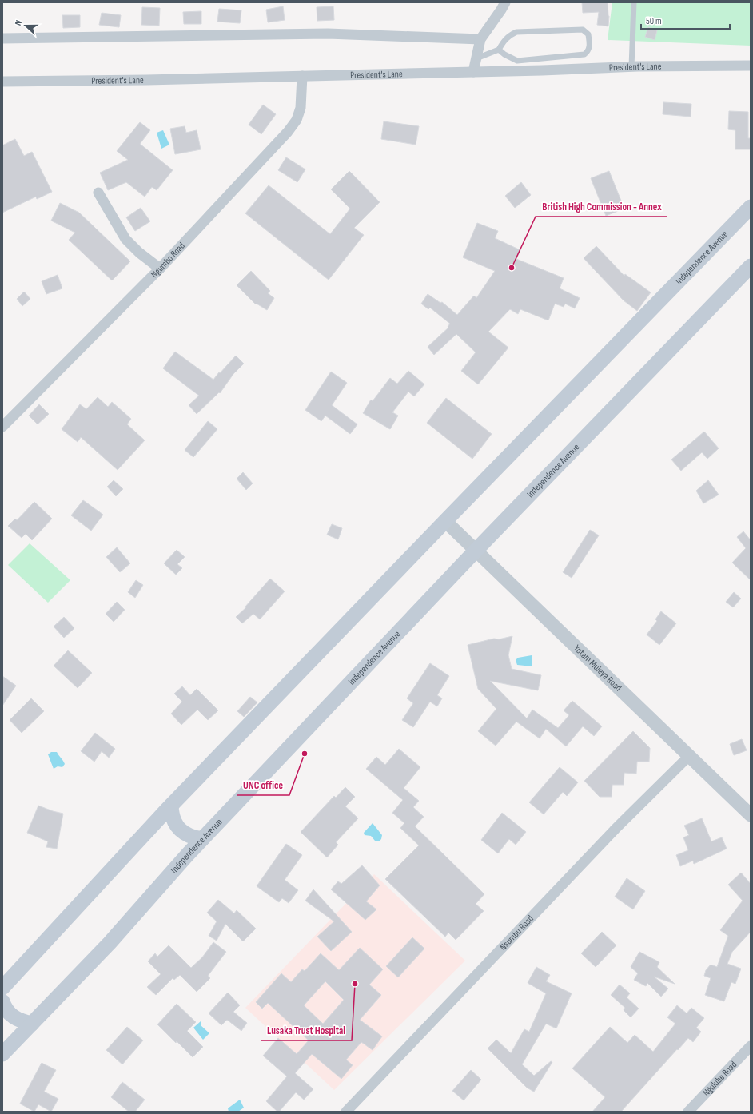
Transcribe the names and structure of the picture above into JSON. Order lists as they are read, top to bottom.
{
  "streets": {
    "main road": ["Independence Avenue"],
    "street": [
      "President's Lane",
      "Ngumbo Road",
      "Yotam Muleya Road",
      "Nsumbu Road",
      "Ngulube Road"
    ]
  },
  "crossings": [
    ["President's Lane", "Ngumbo Road"],
    ["Independence Avenue", "Yotam Muleya Road"],
    ["Yotam Muleya Road", "Nsumbu Road"]
  ],
  "places": ["British High Commission - Annex", "UNC office", "Lusaka Trust Hospital"],
  "scale_bar": "50 m",
  "north": "left"
}
